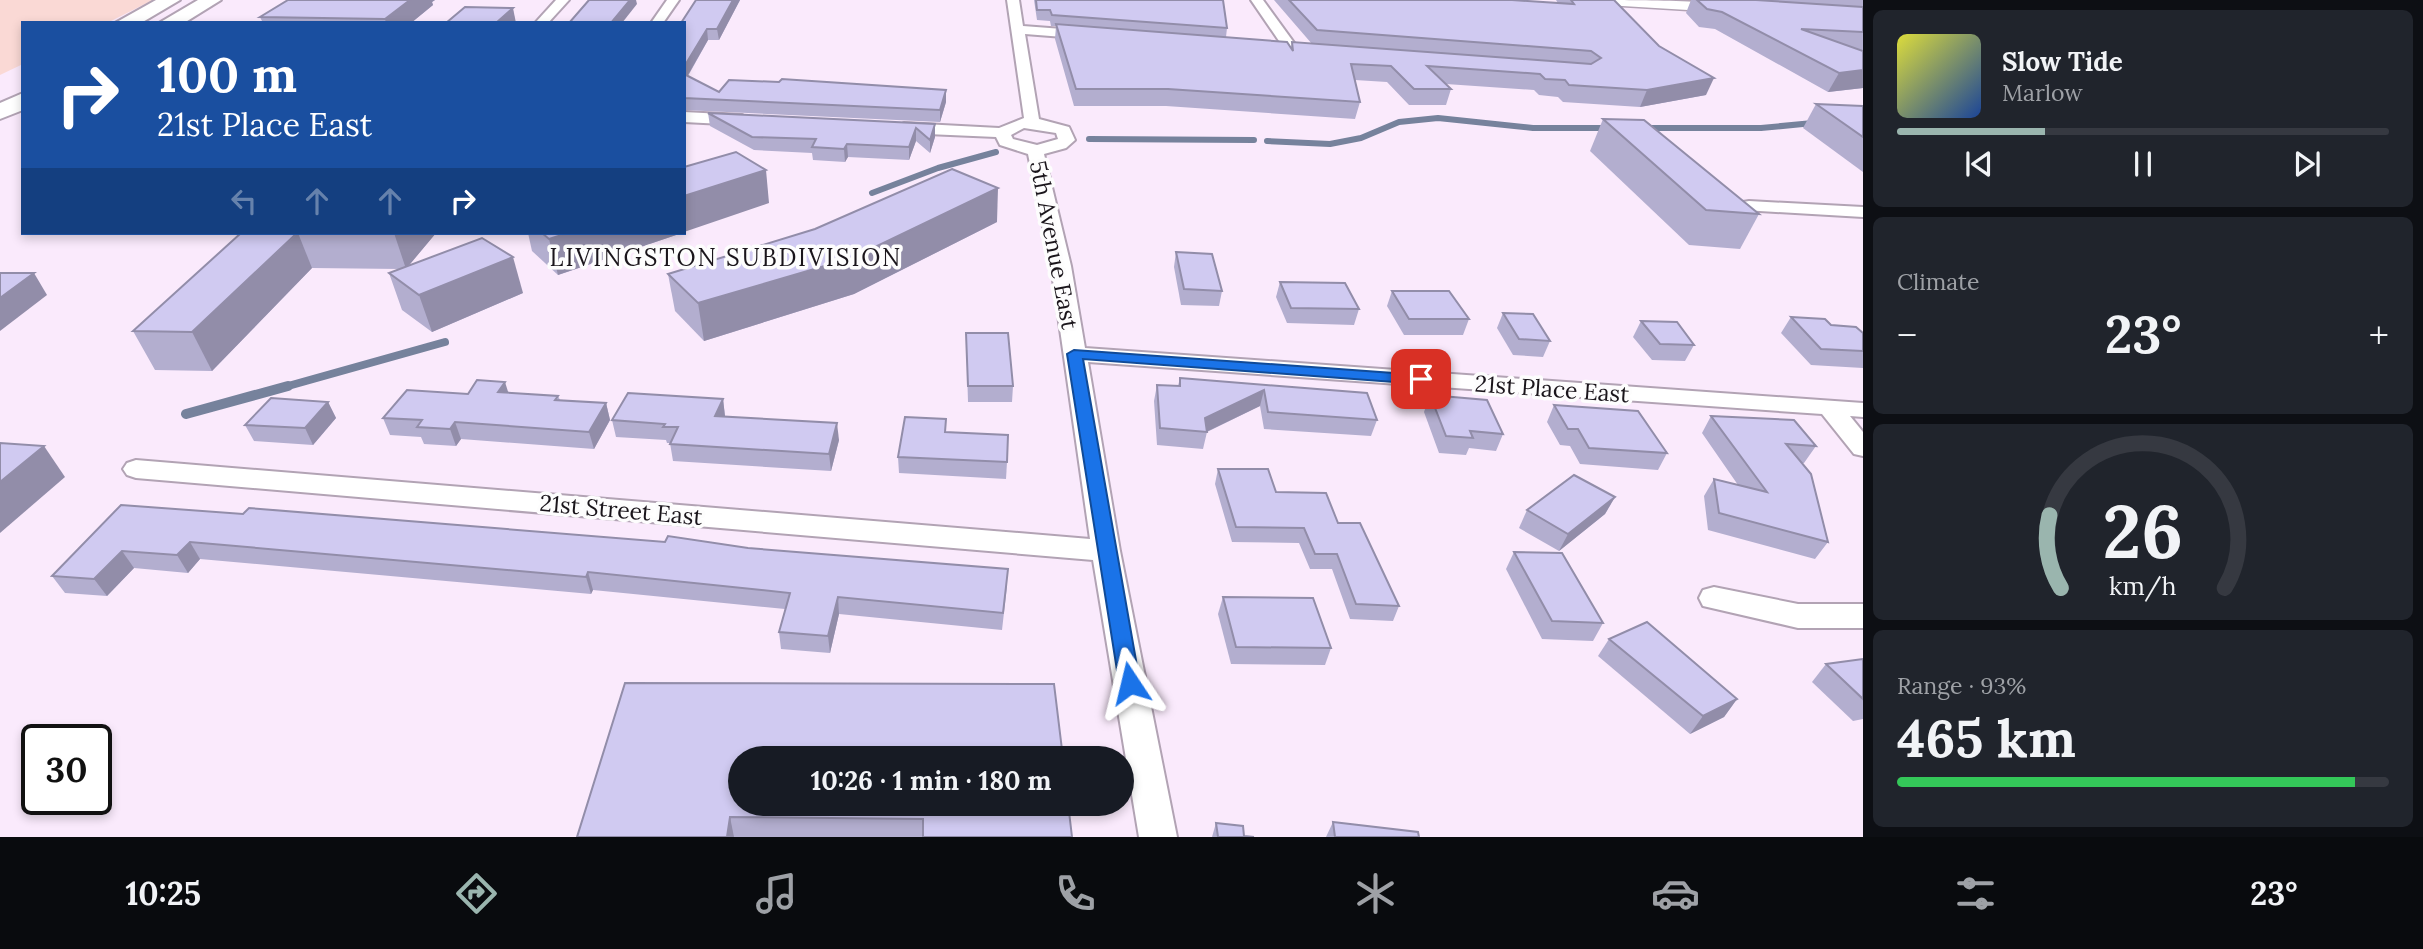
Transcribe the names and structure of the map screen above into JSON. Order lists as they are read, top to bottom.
{
  "streets": {
    "street": ["5th Avenue East", "21st Place East", "21st Street East"]
  },
  "crossings": [
    ["5th Avenue East", "21st Place East"],
    ["5th Avenue East", "21st Street East"]
  ],
  "districts": ["LIVINGSTON SUBDIVISION"],
  "page": {
    "turn": ["100 m", "21st Place East"],
    "song": ["Slow Tide", "Marlow"],
    "tile": [
      "Climate",
      ["Range · 93%", "465 km"]
    ],
    "heat": ["−", "23°", "+"],
    "limit": "30",
    "trip": "10:26 · 1 min · 180 m",
    "tabs": ["10:25", "23°"],
    "gauge": ["26", "km/h"]
  }
}
